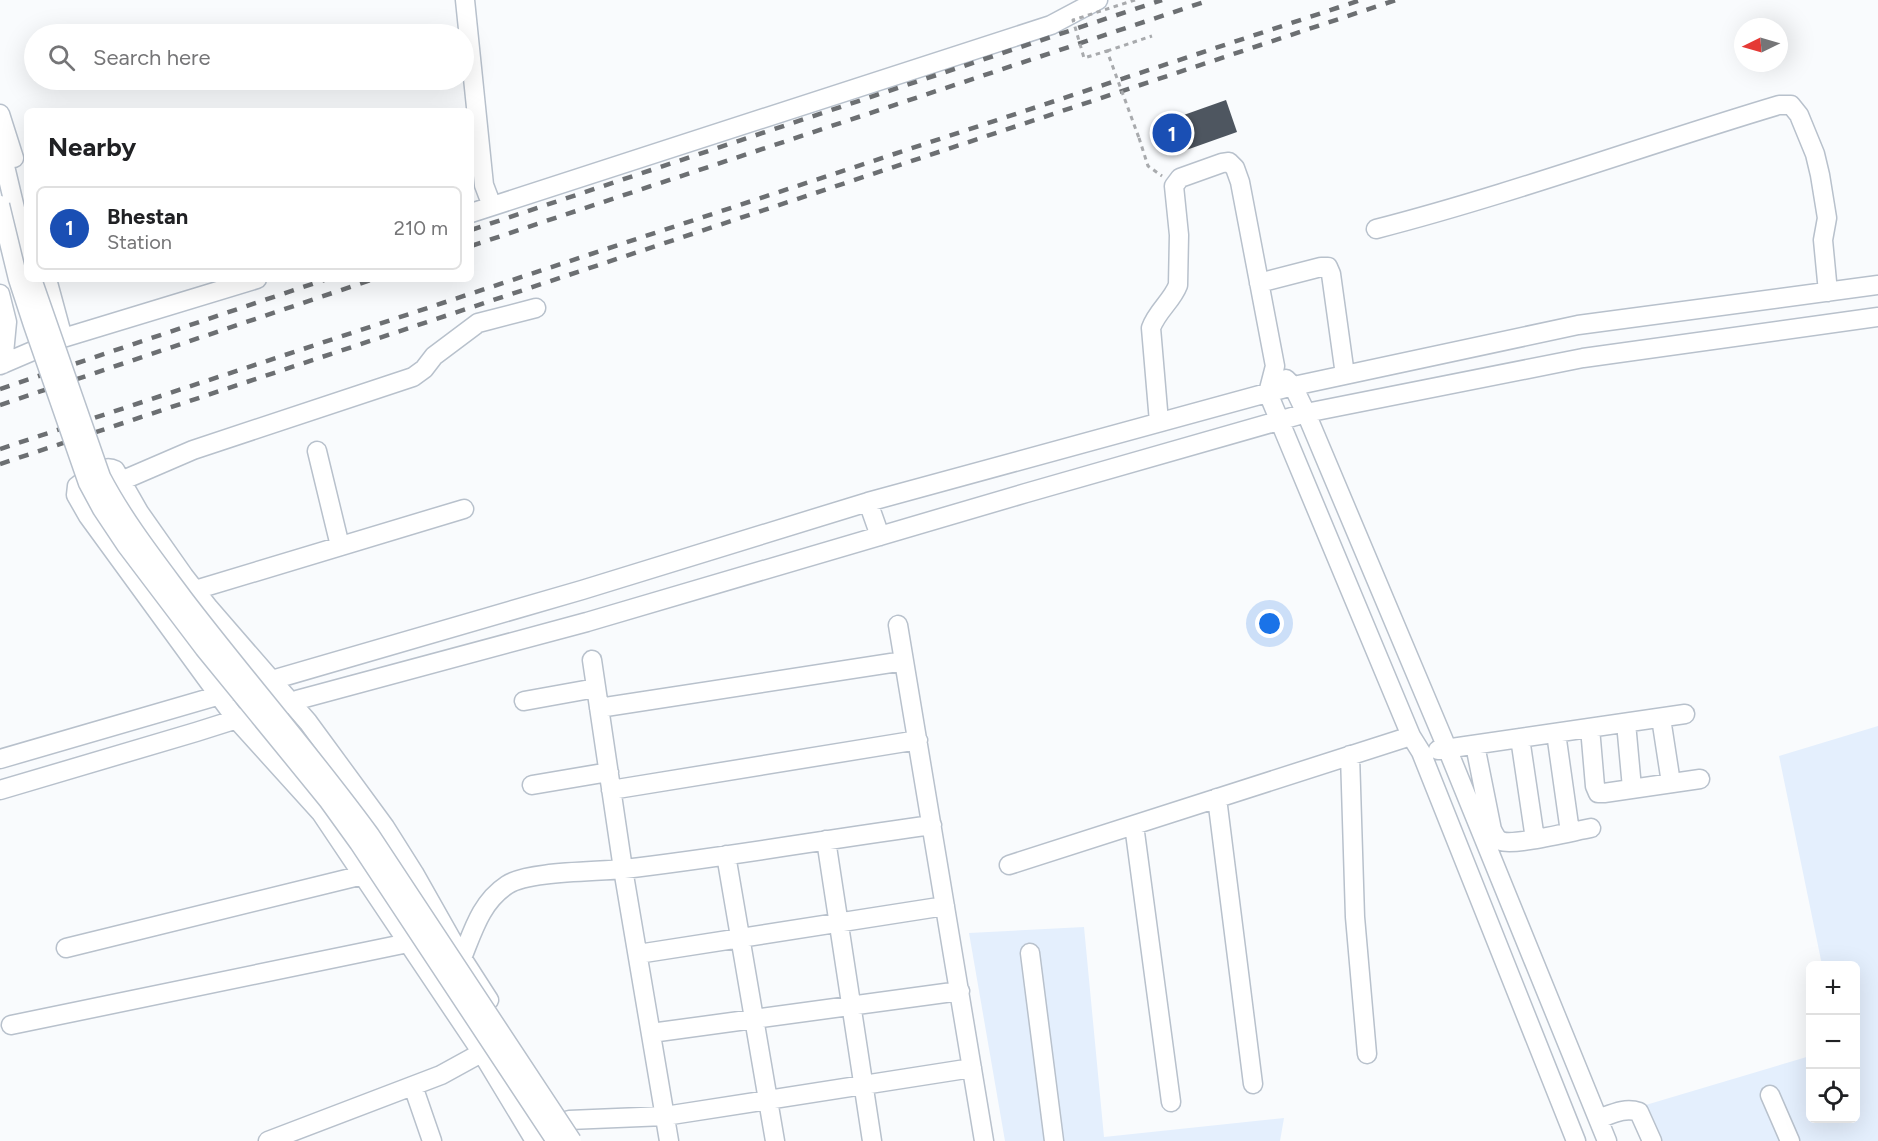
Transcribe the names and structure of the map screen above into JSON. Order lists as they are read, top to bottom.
{
  "north": "left",
  "page": {
    "search": "Search here",
    "heading": "Nearby",
    "pins": "1",
    "list": [
      {
        "mark": "1",
        "name": "Bhestan",
        "note": "Station",
        "value": "210 m"
      }
    ],
    "map_buttons": ["+", "−"]
  }
}
